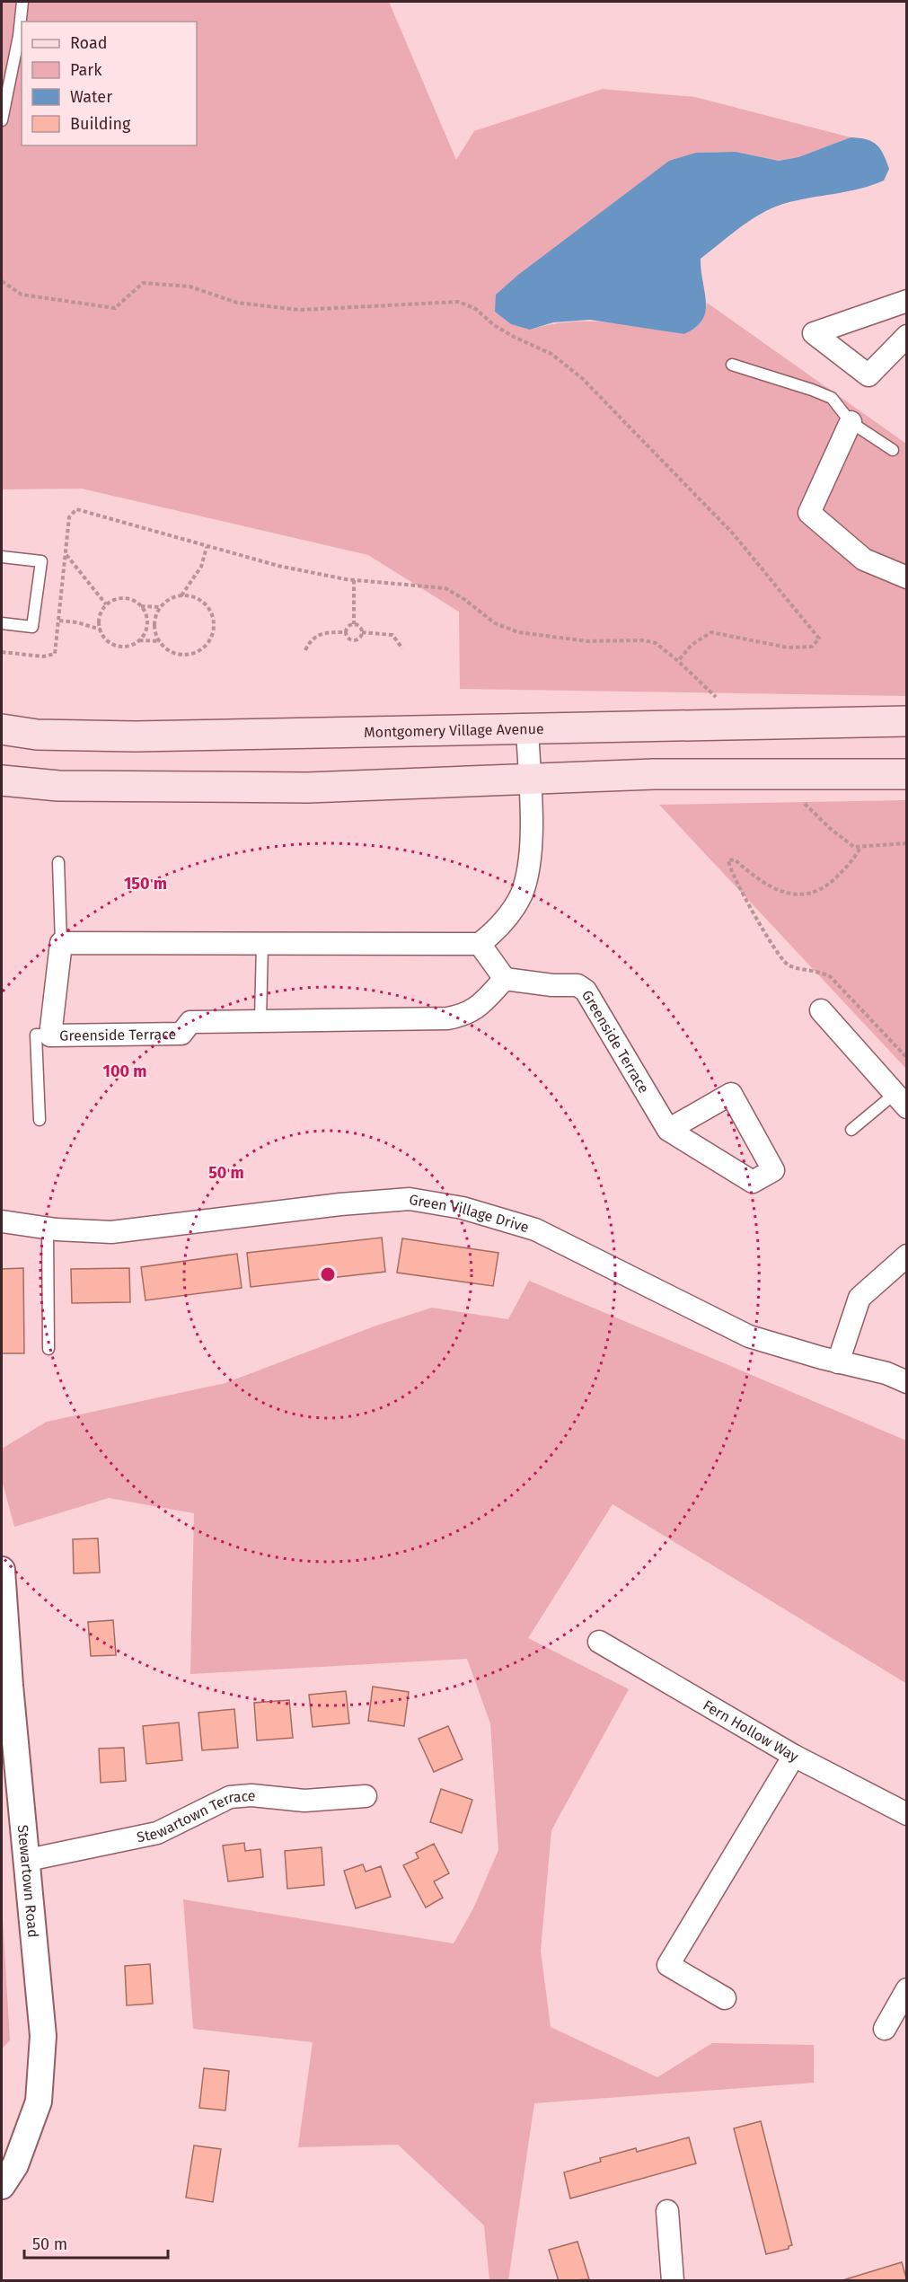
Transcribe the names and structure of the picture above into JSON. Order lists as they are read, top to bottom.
{
  "streets": {
    "main road": ["Montgomery Village Avenue"],
    "street": [
      "Greenside Terrace",
      "Green Village Drive",
      "Fern Hollow Way",
      "Stewartown Terrace",
      "Stewartown Road"
    ]
  },
  "crossings": [
    ["Stewartown Terrace", "Stewartown Road"]
  ],
  "legend": [
    "Road",
    "Park",
    "Water",
    "Building"
  ],
  "scale_bar": "50 m",
  "rings": ["150 m", "100 m", "50 m"]
}
